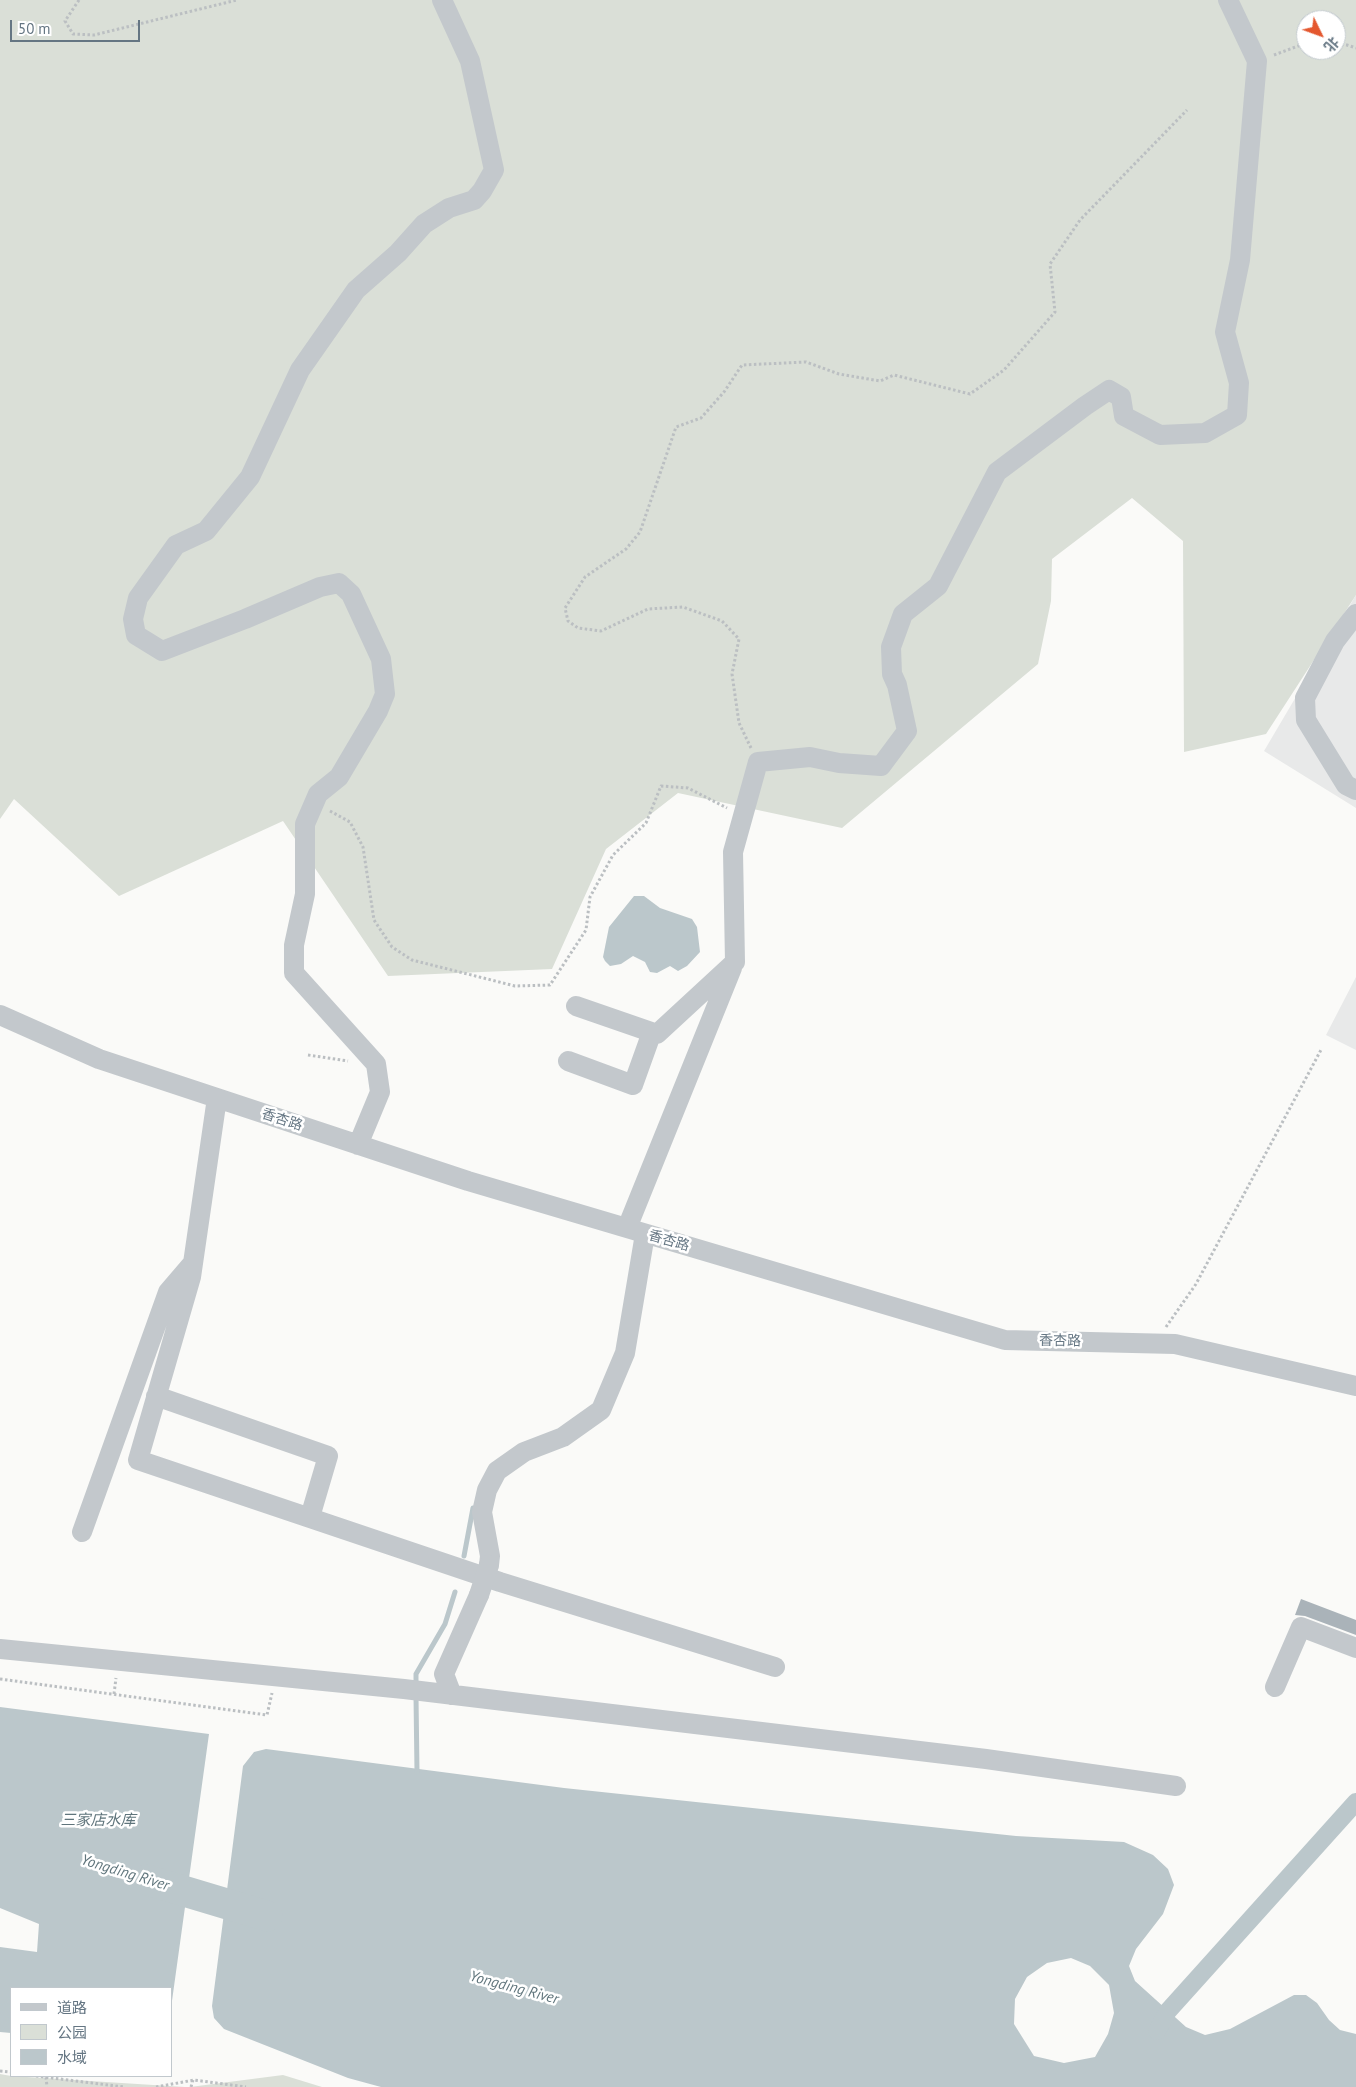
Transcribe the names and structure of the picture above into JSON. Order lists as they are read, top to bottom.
{
  "streets": {
    "street": ["香杏路"]
  },
  "water": ["三家店水库", "Yongding River"],
  "legend": ["道路", "公园", "水域"],
  "scale_bar": "50 m",
  "north": "bottom right"
}
